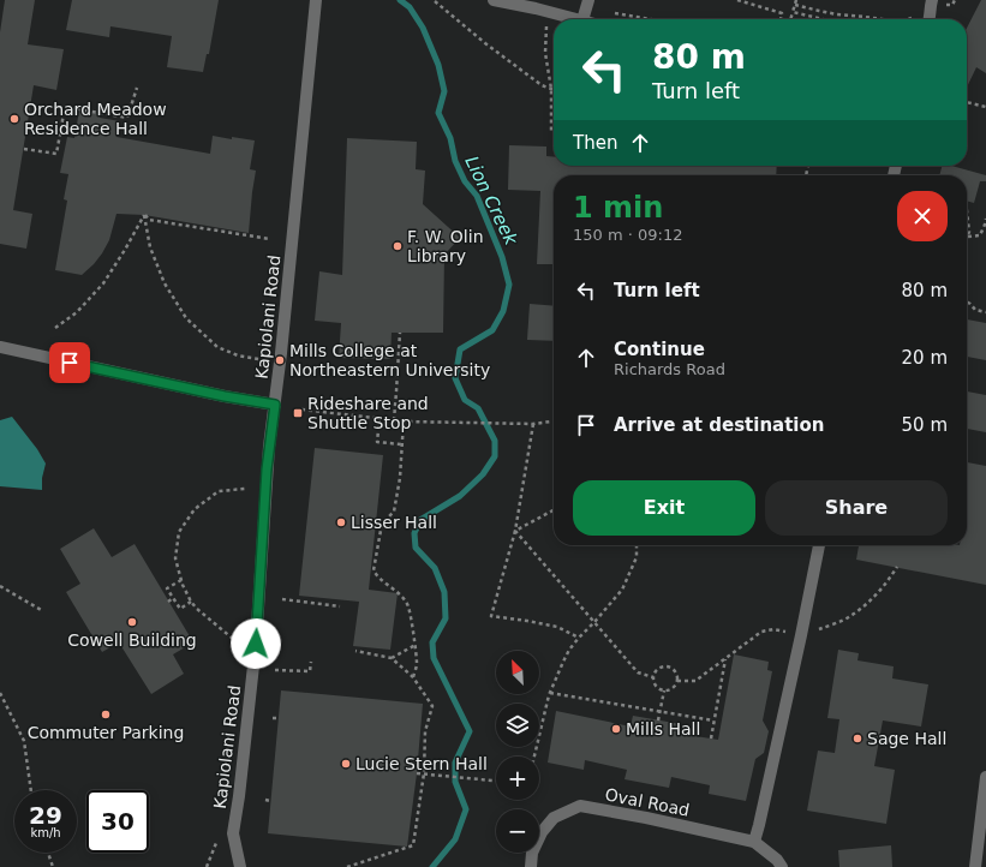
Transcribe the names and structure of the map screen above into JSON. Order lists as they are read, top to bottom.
{
  "streets": {
    "street": ["Kapiolani Road", "Oval Road"]
  },
  "water": ["Lion Creek"],
  "places": {
    "other": [
      "Orchard Meadow Residence Hall",
      "F. W. Olin Library",
      "Mills College at Northeastern University",
      "Lisser Hall",
      "Cowell Building",
      "Commuter Parking",
      "Mills Hall",
      "Sage Hall",
      "Lucie Stern Hall"
    ],
    "transit": ["Rideshare and Shuttle Stop"]
  },
  "north": "top left",
  "page": {
    "turn": ["80 m", "Turn left"],
    "then": "Then",
    "heading": ["1 min", "150 m · 09:12"],
    "list": [
      {
        "name": "Turn left",
        "value": "80 m"
      },
      {
        "name": "Continue",
        "note": "Richards Road",
        "value": "20 m"
      },
      {
        "name": "Arrive at destination",
        "value": "50 m"
      }
    ],
    "buttons": ["Exit", "Share"],
    "map_buttons": ["+", "−"],
    "speed": "29 km/h",
    "limit": "30"
  }
}
